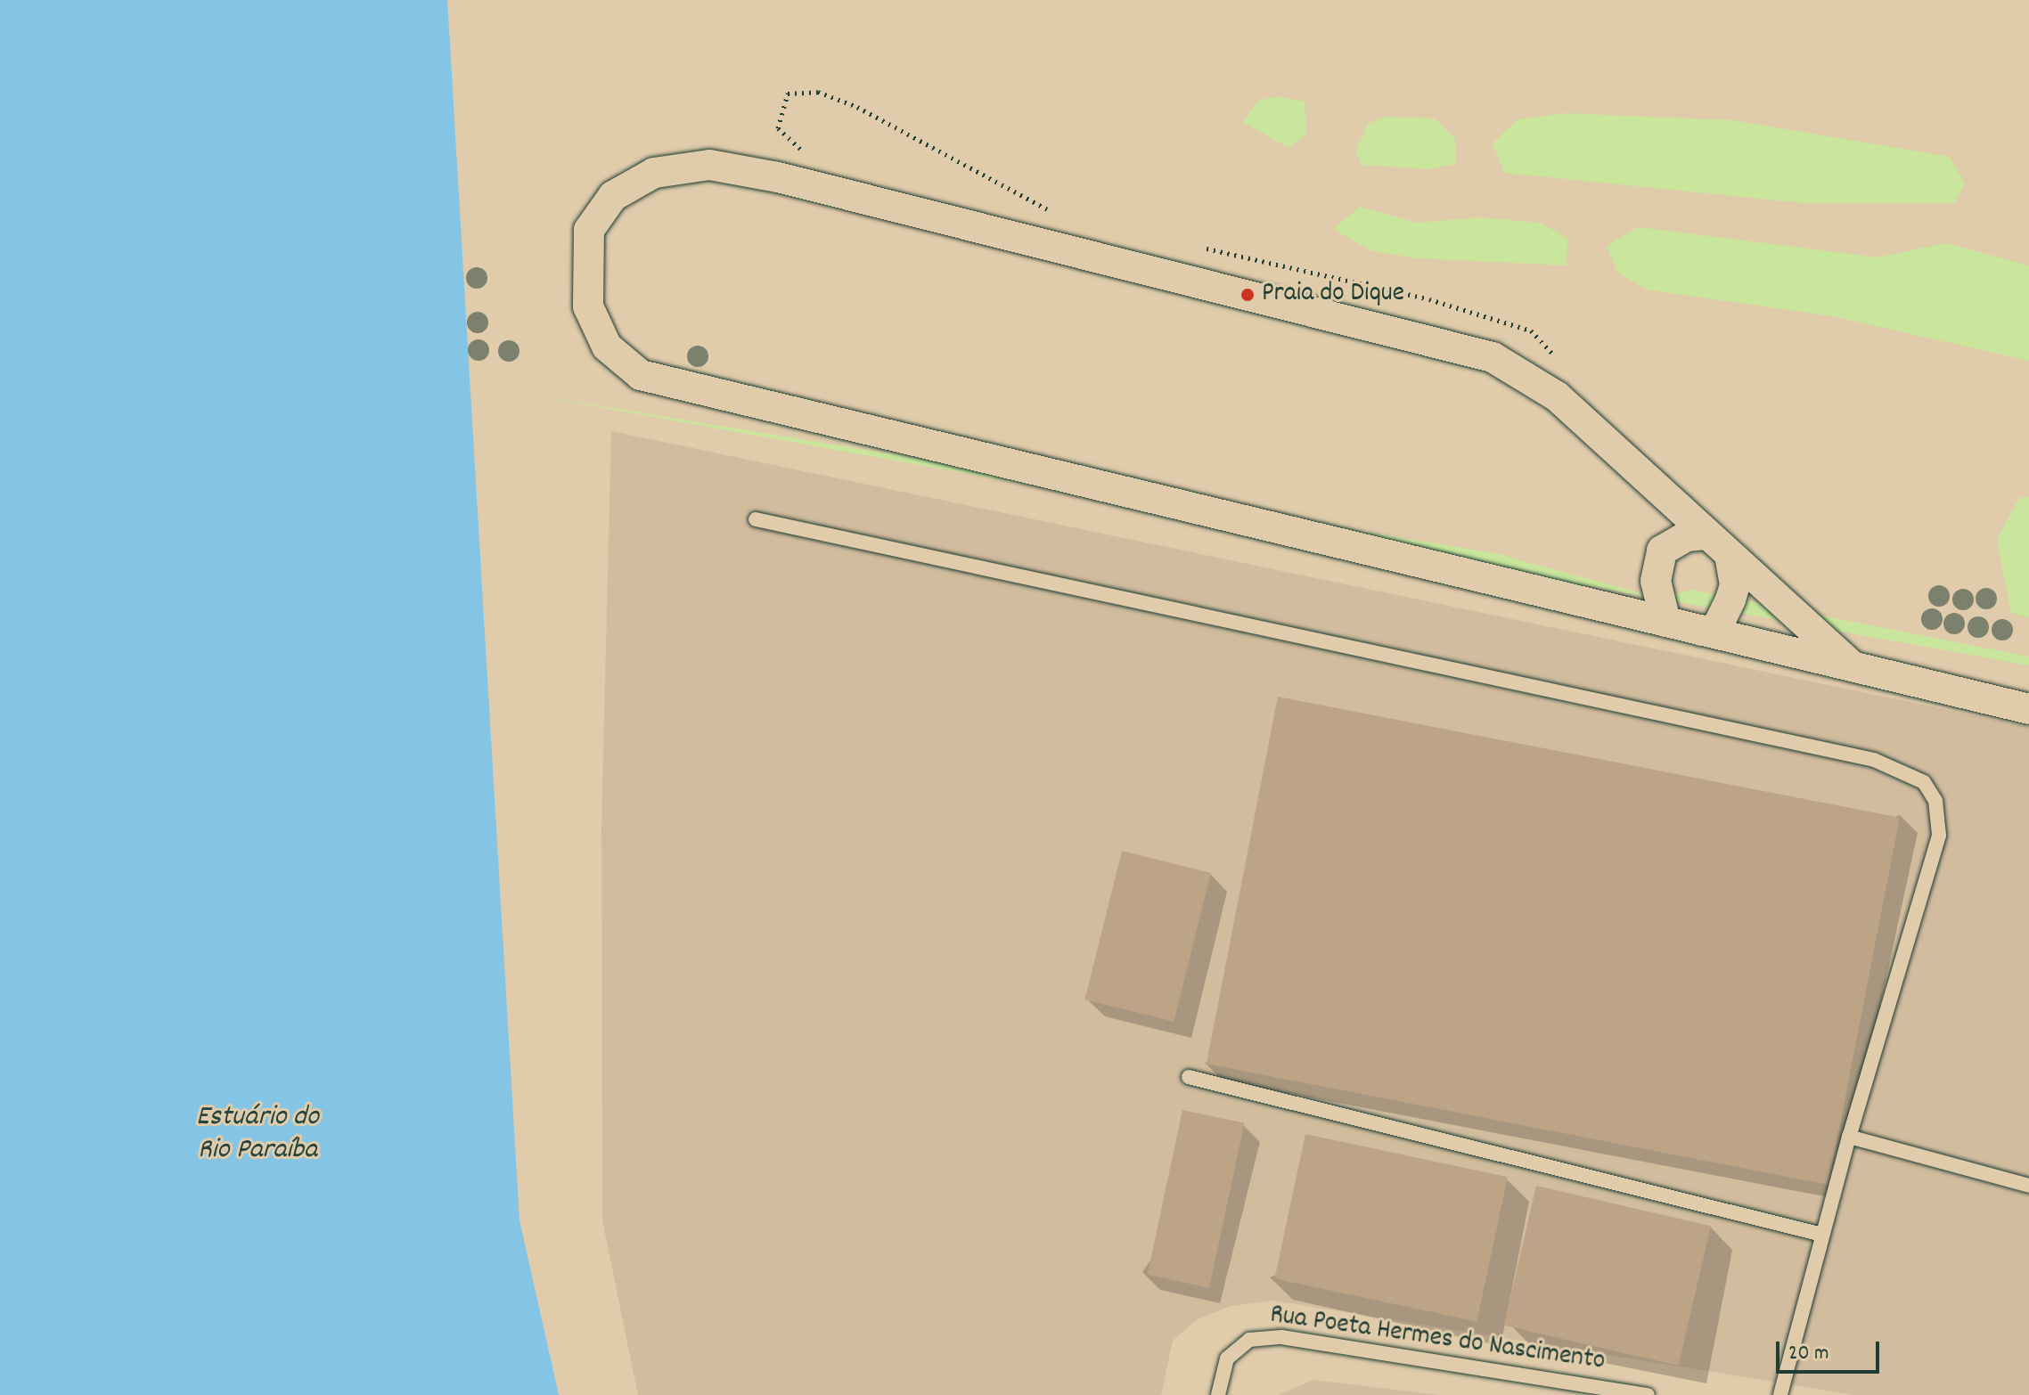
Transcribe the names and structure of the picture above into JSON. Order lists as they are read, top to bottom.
{
  "streets": {
    "lane": ["Rua Poeta Hermes do Nascimento"]
  },
  "water": ["Estuário do Rio Paraíba"],
  "places": ["Praia do Dique"],
  "scale_bar": "20 m"
}
